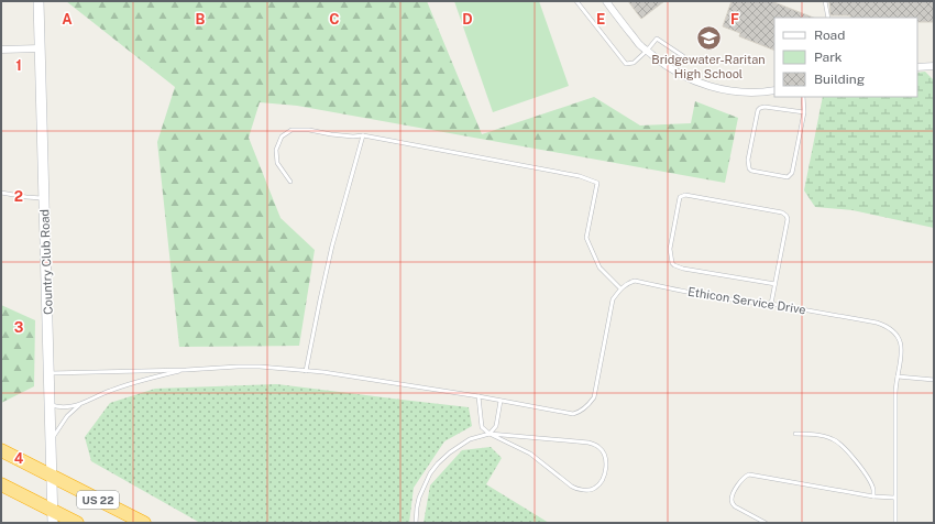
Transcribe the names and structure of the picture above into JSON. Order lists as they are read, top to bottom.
{
  "streets": {
    "highway": ["US 22"],
    "street": ["Country Club Road"],
    "lane": ["Ethicon Service Drive"]
  },
  "crossings": [
    ["Country Club Road", "US 22"]
  ],
  "places": {
    "school or university": ["Bridgewater-Raritan High School"]
  },
  "legend": ["Road", "Park", "Building"],
  "grid": {
    "columns": [
      "A",
      "B",
      "C",
      "D",
      "E",
      "F"
    ],
    "rows": [
      "1",
      "2",
      "3",
      "4"
    ]
  }
}
